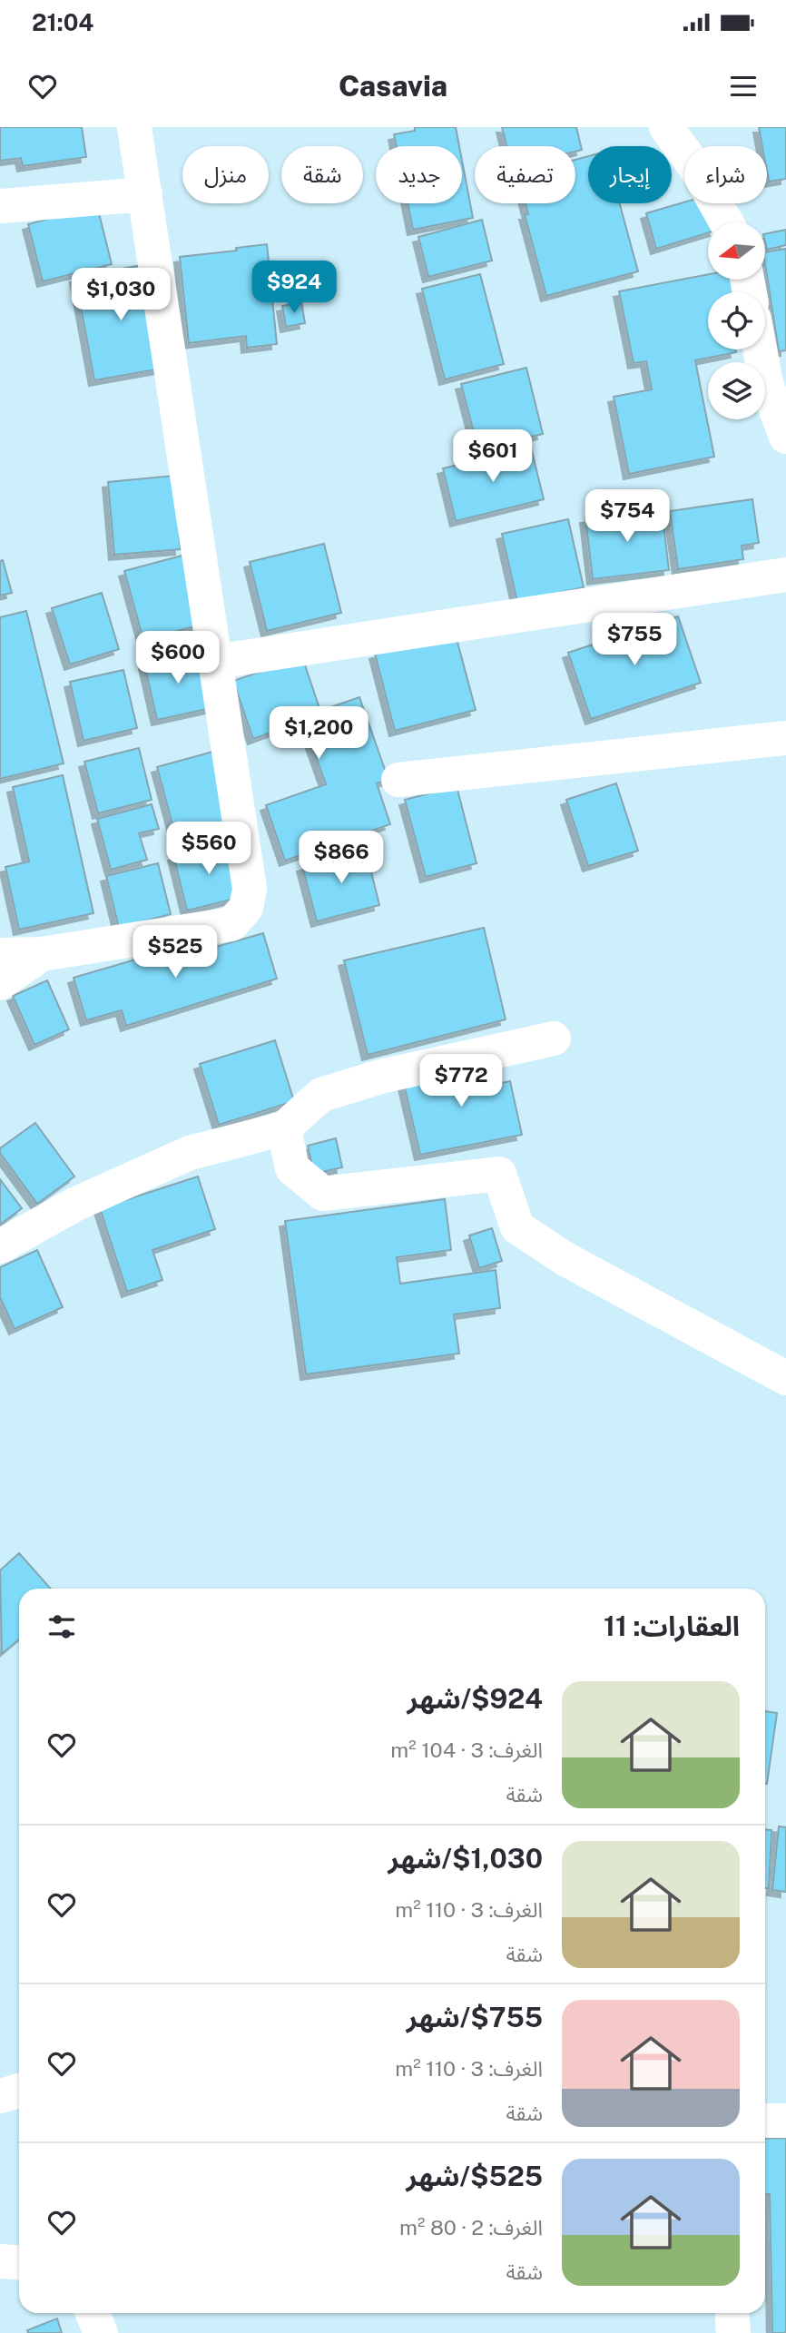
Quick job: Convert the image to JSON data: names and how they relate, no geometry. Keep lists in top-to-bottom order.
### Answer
{
  "north": "left",
  "page": {
    "status": "21:04",
    "header": "Casavia",
    "chip": [
      "شراء",
      "إيجار",
      "تصفية",
      "جديد",
      "شقة",
      "منزل"
    ],
    "price": [
      "$924",
      "$1,030",
      "$601",
      "$754",
      "$755",
      "$600",
      "$1,200",
      "$560",
      "$866",
      "$525",
      "$772"
    ],
    "heading": "العقارات: 11",
    "list": [
      {
        "name": "$924/شهر",
        "note": "الغرف: 3 · 104 m² · شقة"
      },
      {
        "name": "$1,030/شهر",
        "note": "الغرف: 3 · 110 m² · شقة"
      },
      {
        "name": "$755/شهر",
        "note": "الغرف: 3 · 110 m² · شقة"
      },
      {
        "name": "$525/شهر",
        "note": "الغرف: 2 · 80 m² · شقة"
      }
    ]
  }
}
